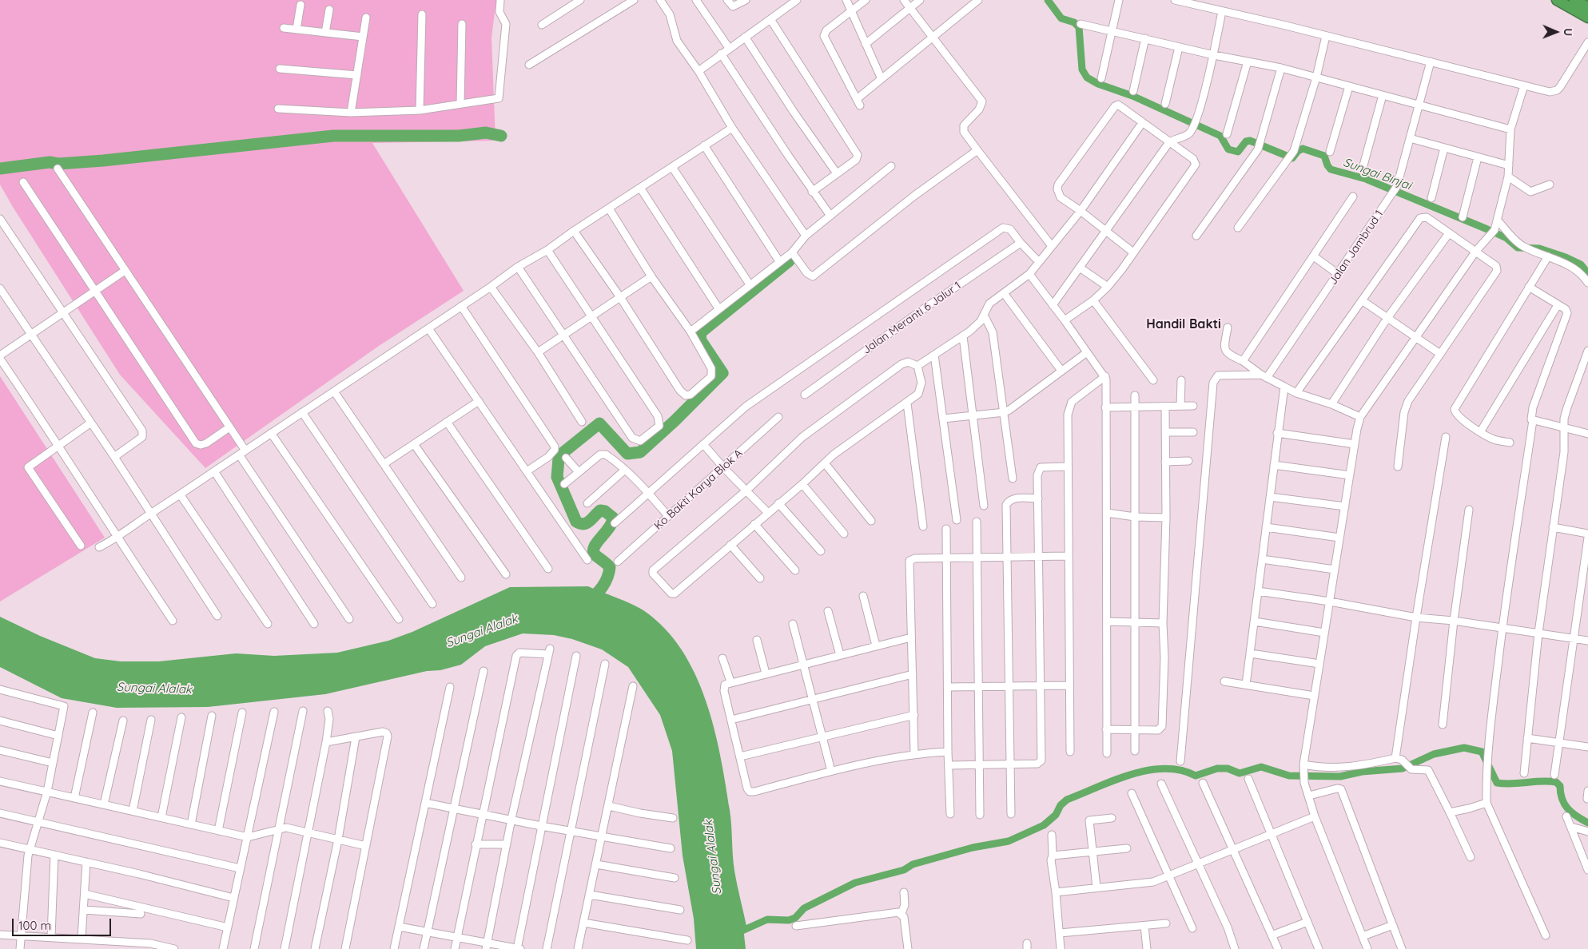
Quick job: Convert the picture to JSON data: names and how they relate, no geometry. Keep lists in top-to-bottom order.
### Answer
{
  "streets": {
    "street": ["Jalan Jambrud 1", "Jalan Meranti 6 Jalur 1", "Ko Bakti Karya Blok A"]
  },
  "districts": ["Handil Bakti"],
  "water": ["Sungai Binjai", "Sungai Alalak"],
  "scale_bar": "100 m",
  "north": "right"
}
